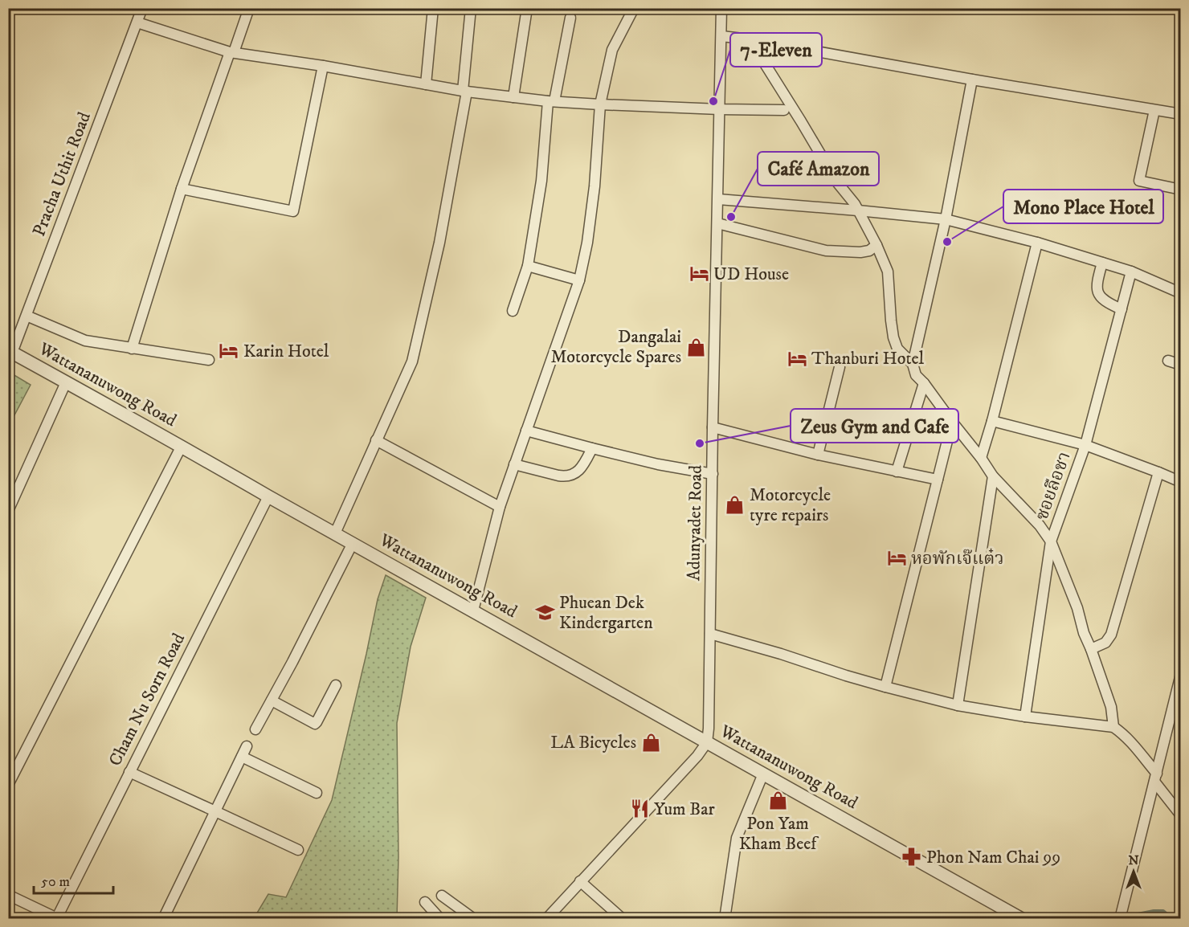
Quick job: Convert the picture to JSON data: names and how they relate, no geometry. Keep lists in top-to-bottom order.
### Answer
{
  "streets": {
    "street": [
      "Pracha Uthit Road",
      "Wattananuwong Road",
      "ซอยลือชา",
      "Adunyadet Road",
      "Cham Nu Sorn Road"
    ]
  },
  "crossings": [
    ["Pracha Uthit Road", "Wattananuwong Road"],
    ["Wattananuwong Road", "Adunyadet Road"],
    ["Wattananuwong Road", "Cham Nu Sorn Road"]
  ],
  "places": {
    "other": [
      "7-Eleven",
      "Café Amazon",
      "Mono Place Hotel",
      "Zeus Gym and Cafe"
    ],
    "hotel": [
      "UD House",
      "Karin Hotel",
      "Thanburi Hotel",
      "หอพักเจ๊แต๋ว"
    ],
    "shop": [
      "Dangalai Motorcycle Spares",
      "Motorcycle tyre repairs",
      "LA Bicycles",
      "Pon Yam Kham Beef"
    ],
    "school or university": ["Phuean Dek Kindergarten"],
    "restaurant": ["Yum Bar"],
    "pharmacy": ["Phon Nam Chai 99"]
  },
  "scale_bar": "50 m",
  "north": "top"
}
